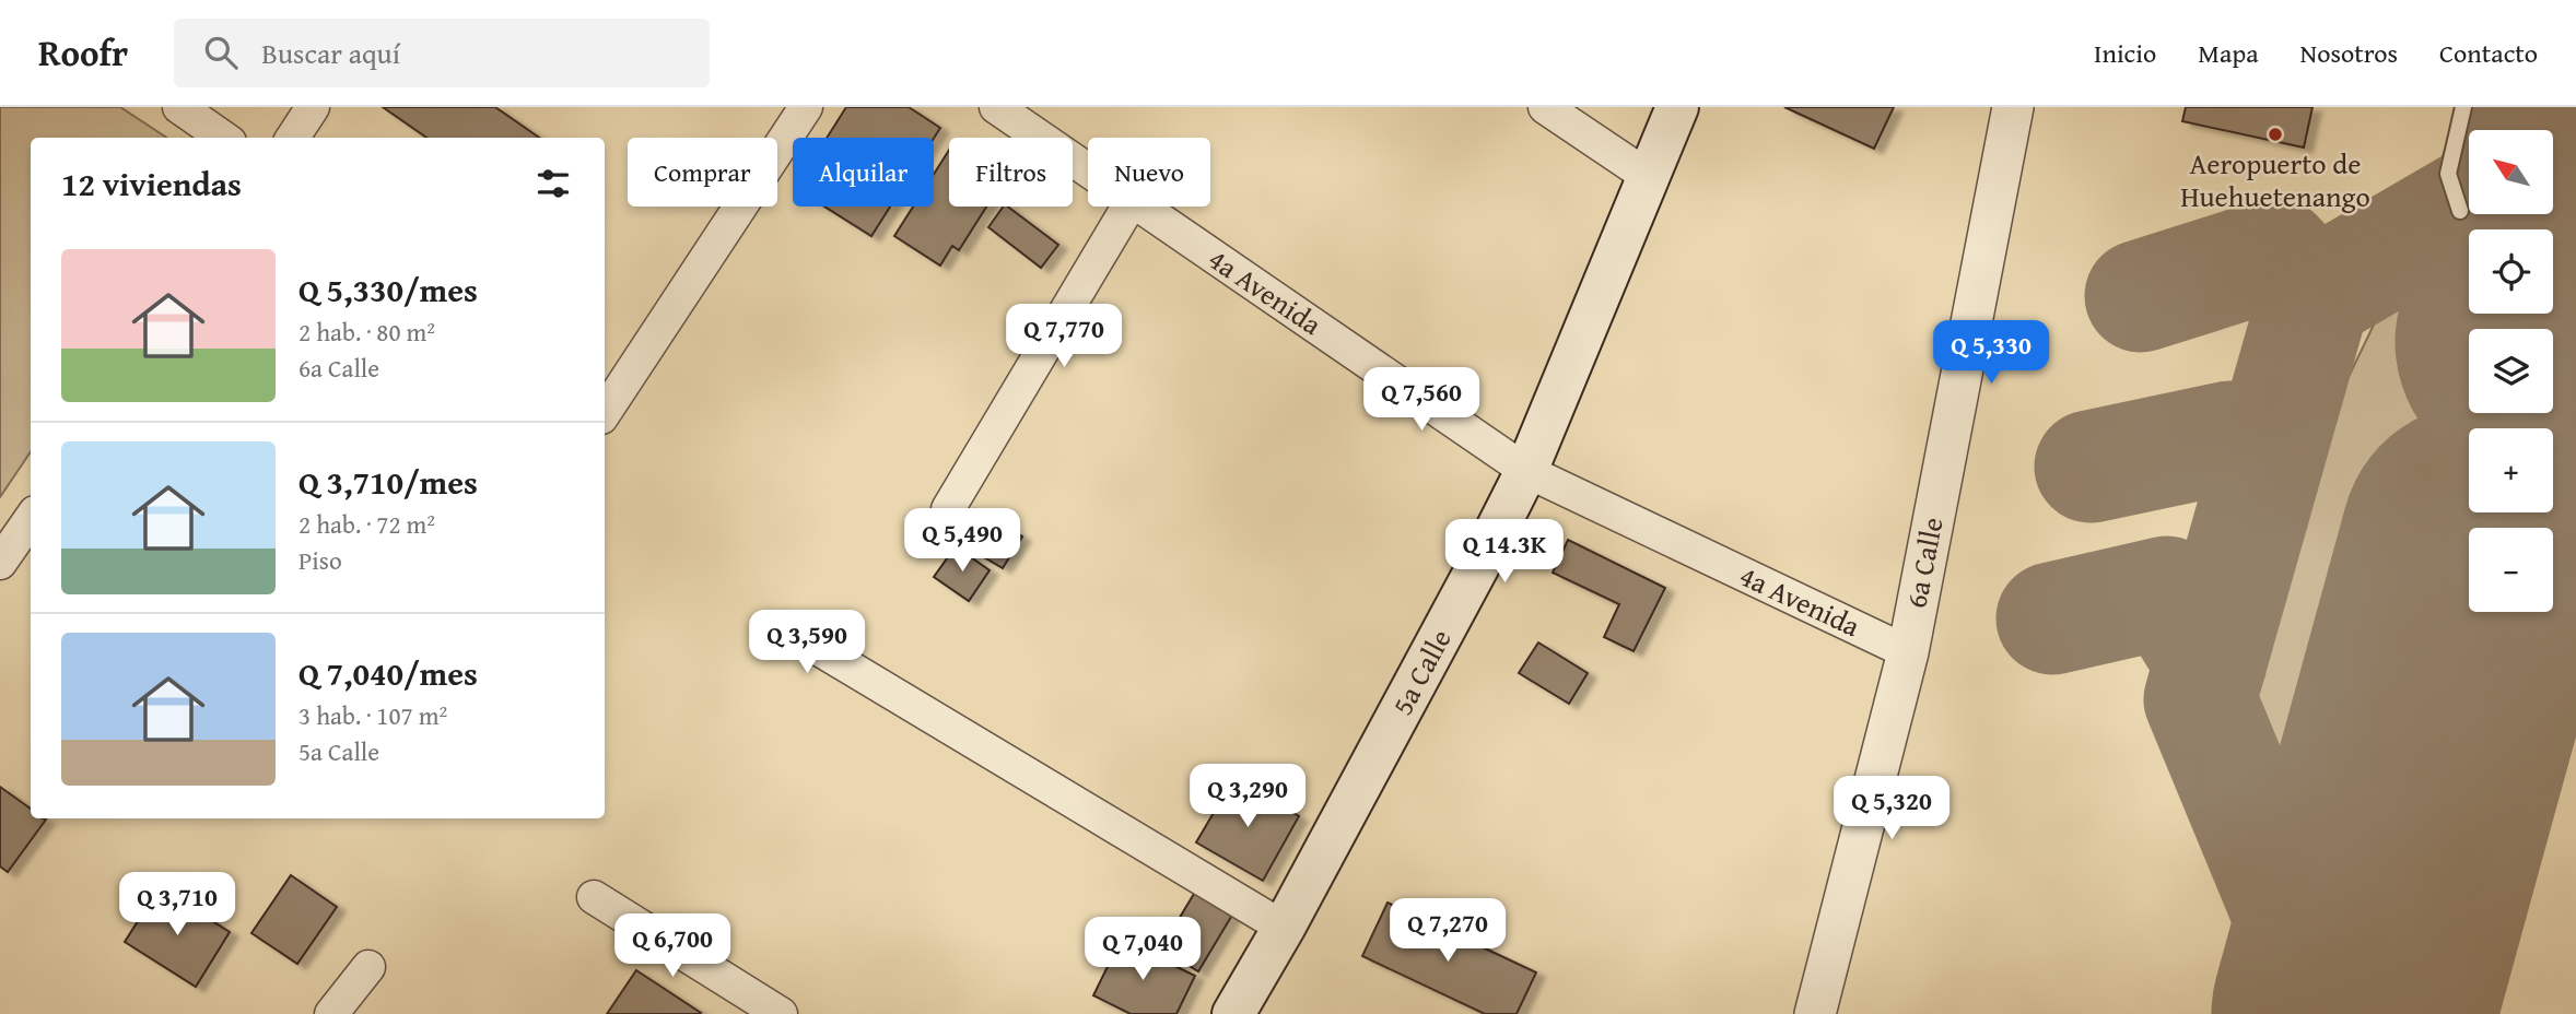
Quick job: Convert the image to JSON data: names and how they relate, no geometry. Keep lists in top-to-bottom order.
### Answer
{
  "streets": {
    "main road": ["5a Calle"],
    "street": ["4a Avenida", "6a Calle"]
  },
  "crossings": [
    ["4a Avenida", "6a Calle"],
    ["4a Avenida", "5a Calle"]
  ],
  "places": ["Aeropuerto de Huehuetenango"],
  "north": "top left",
  "page": {
    "header": "Roofr",
    "search": "Buscar aquí",
    "nav": [
      "Inicio",
      "Mapa",
      "Nosotros",
      "Contacto"
    ],
    "map_buttons": ["+", "−"],
    "chip": [
      "Comprar",
      "Alquilar",
      "Filtros",
      "Nuevo"
    ],
    "heading": "12 viviendas",
    "list": [
      {
        "name": "Q 5,330/mes",
        "note": "2 hab. · 80 m² · 6a Calle"
      },
      {
        "name": "Q 3,710/mes",
        "note": "2 hab. · 72 m² · Piso"
      },
      {
        "name": "Q 7,040/mes",
        "note": "3 hab. · 107 m² · 5a Calle"
      }
    ],
    "price": [
      "Q 7,770",
      "Q 5,330",
      "Q 7,560",
      "Q 5,490",
      "Q 14.3K",
      "Q 3,590",
      "Q 3,290",
      "Q 5,320",
      "Q 3,710",
      "Q 7,270",
      "Q 6,700",
      "Q 7,040"
    ]
  }
}
